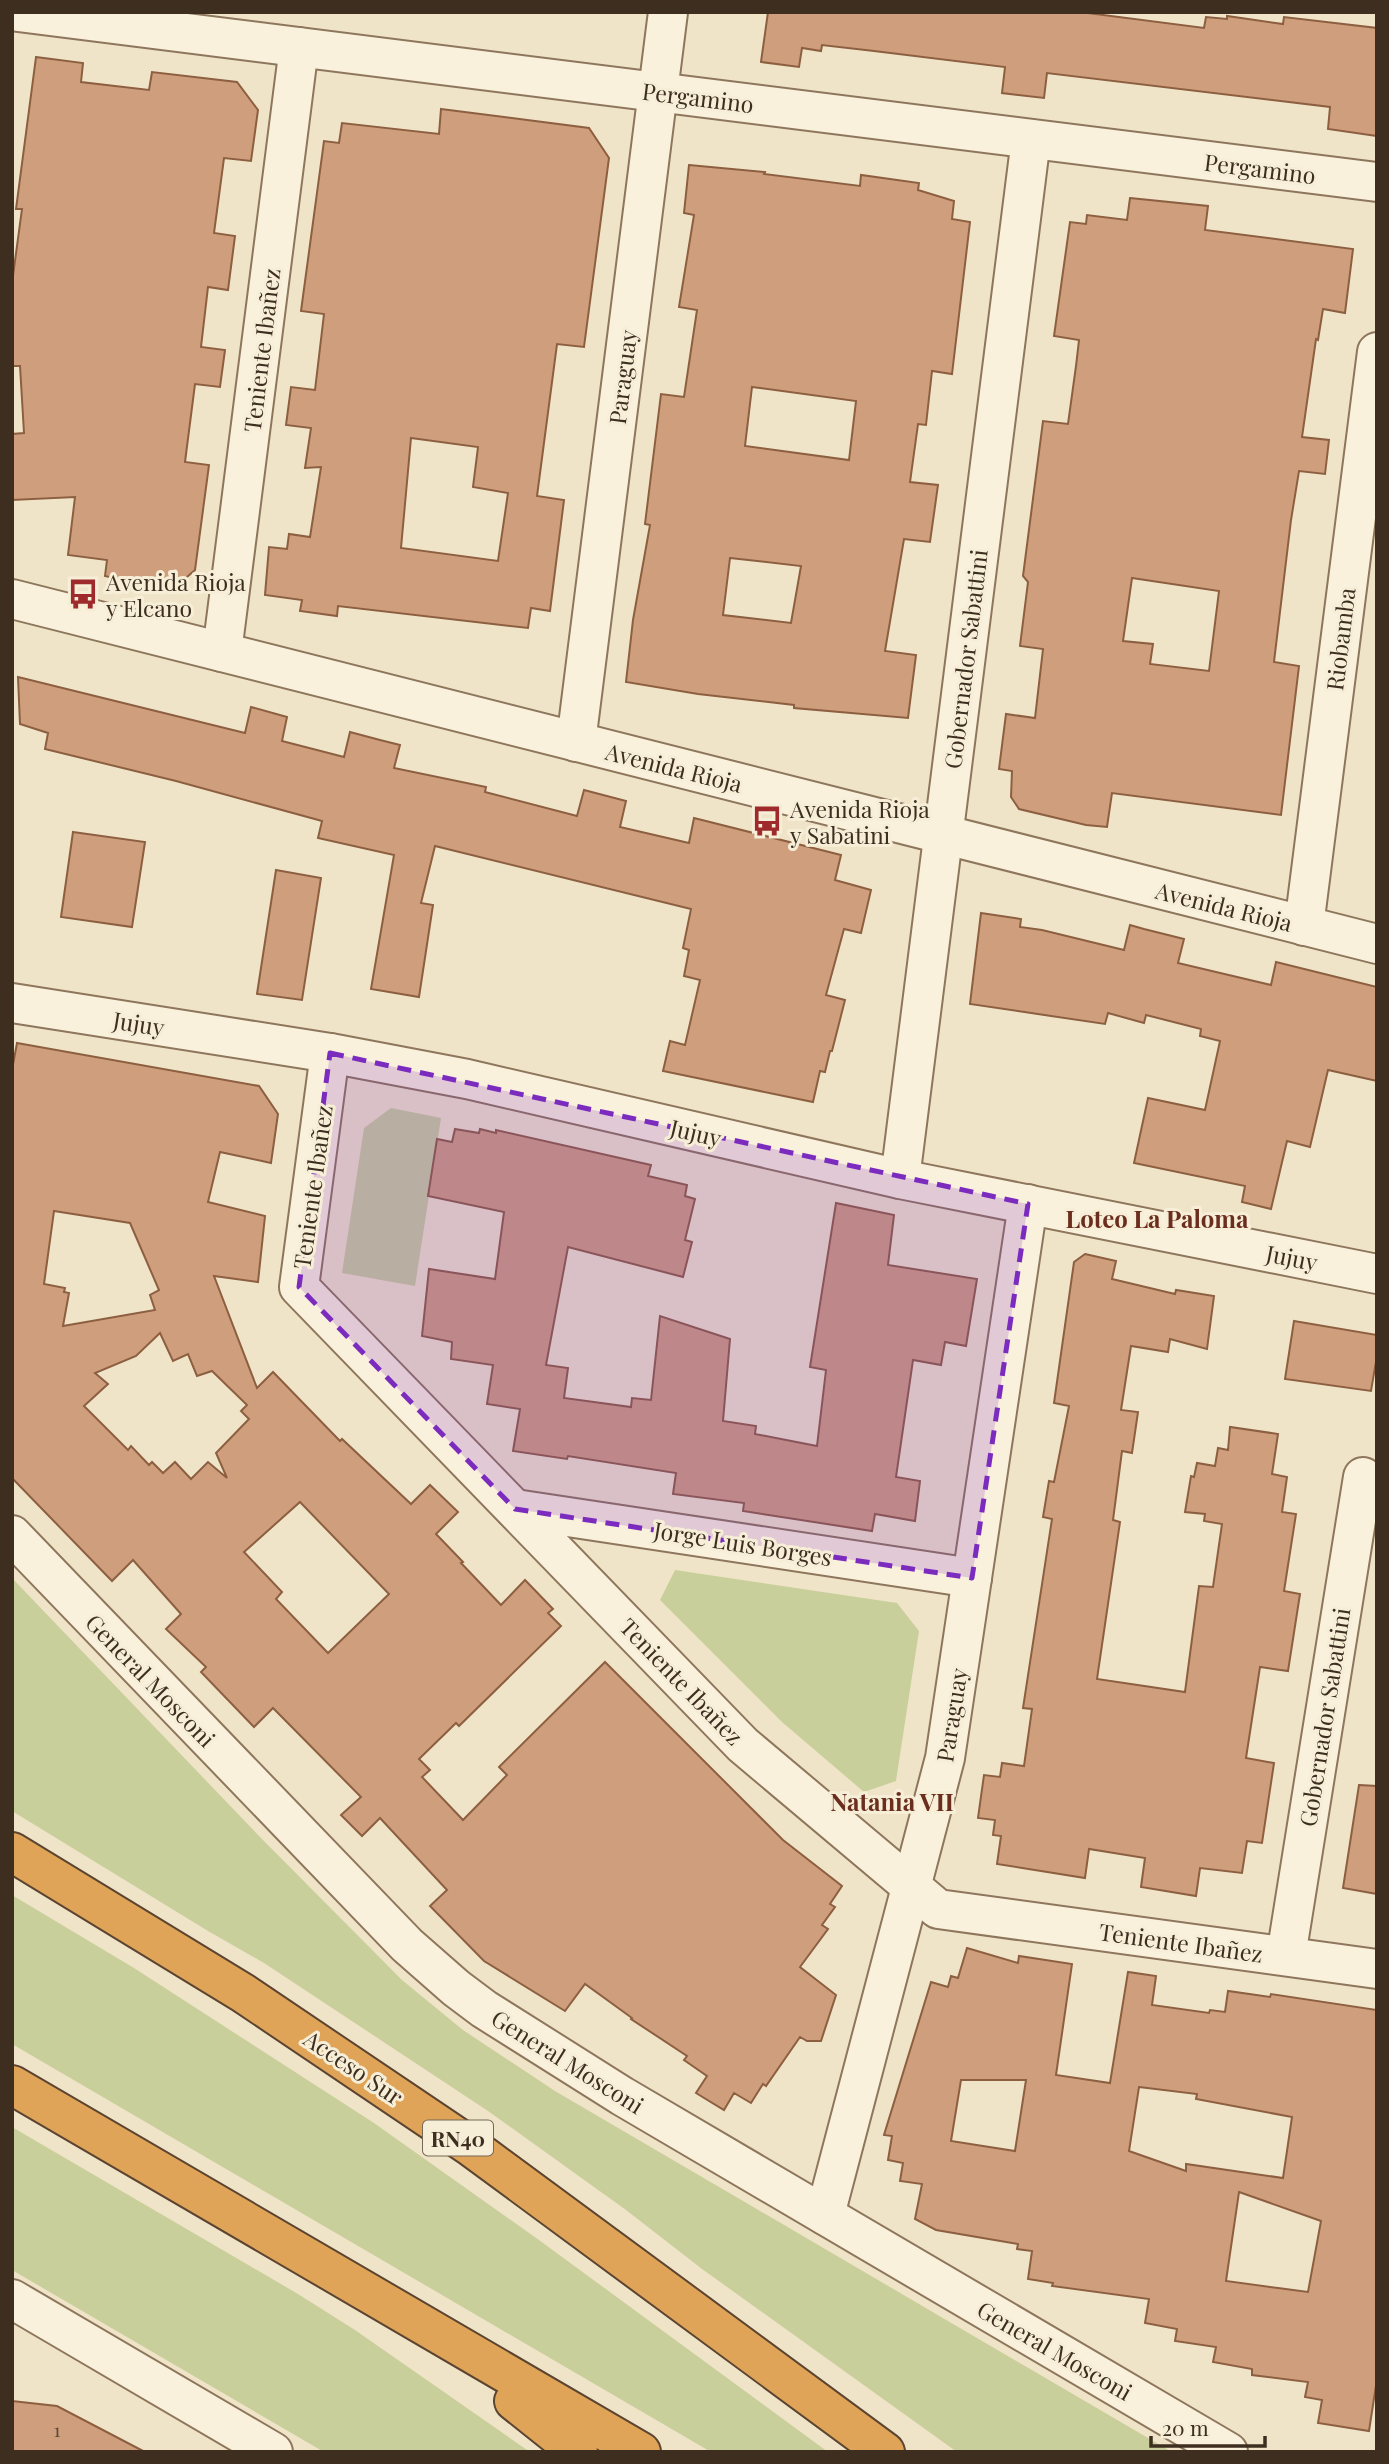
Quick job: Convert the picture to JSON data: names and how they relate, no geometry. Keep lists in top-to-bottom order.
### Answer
{
  "streets": {
    "highway": ["Acceso Sur", "RN40"],
    "street": [
      "Pergamino",
      "Teniente Ibañez",
      "Paraguay",
      "Riobamba",
      "Gobernador Sabattini",
      "Avenida Rioja",
      "Jujuy",
      "Jorge Luis Borges",
      "General Mosconi"
    ]
  },
  "crossings": [
    ["Pergamino", "Teniente Ibañez"],
    ["Pergamino", "Paraguay"],
    ["Pergamino", "Gobernador Sabattini"],
    ["Teniente Ibañez", "Paraguay"],
    ["Teniente Ibañez", "Gobernador Sabattini"],
    ["Teniente Ibañez", "Avenida Rioja"],
    ["Teniente Ibañez", "Jujuy"],
    ["Teniente Ibañez", "Jorge Luis Borges"],
    ["Paraguay", "Avenida Rioja"],
    ["Paraguay", "Jujuy"],
    ["Paraguay", "Jorge Luis Borges"],
    ["Paraguay", "General Mosconi"],
    ["Riobamba", "Avenida Rioja"],
    ["Gobernador Sabattini", "Avenida Rioja"],
    ["Gobernador Sabattini", "Jujuy"]
  ],
  "districts": ["Loteo La Paloma", "Natania VII"],
  "places": {
    "bus stop": ["Avenida Rioja y Elcano", "Avenida Rioja y Sabatini"]
  },
  "house_numbers": ["1"],
  "scale_bar": "20 m"
}
